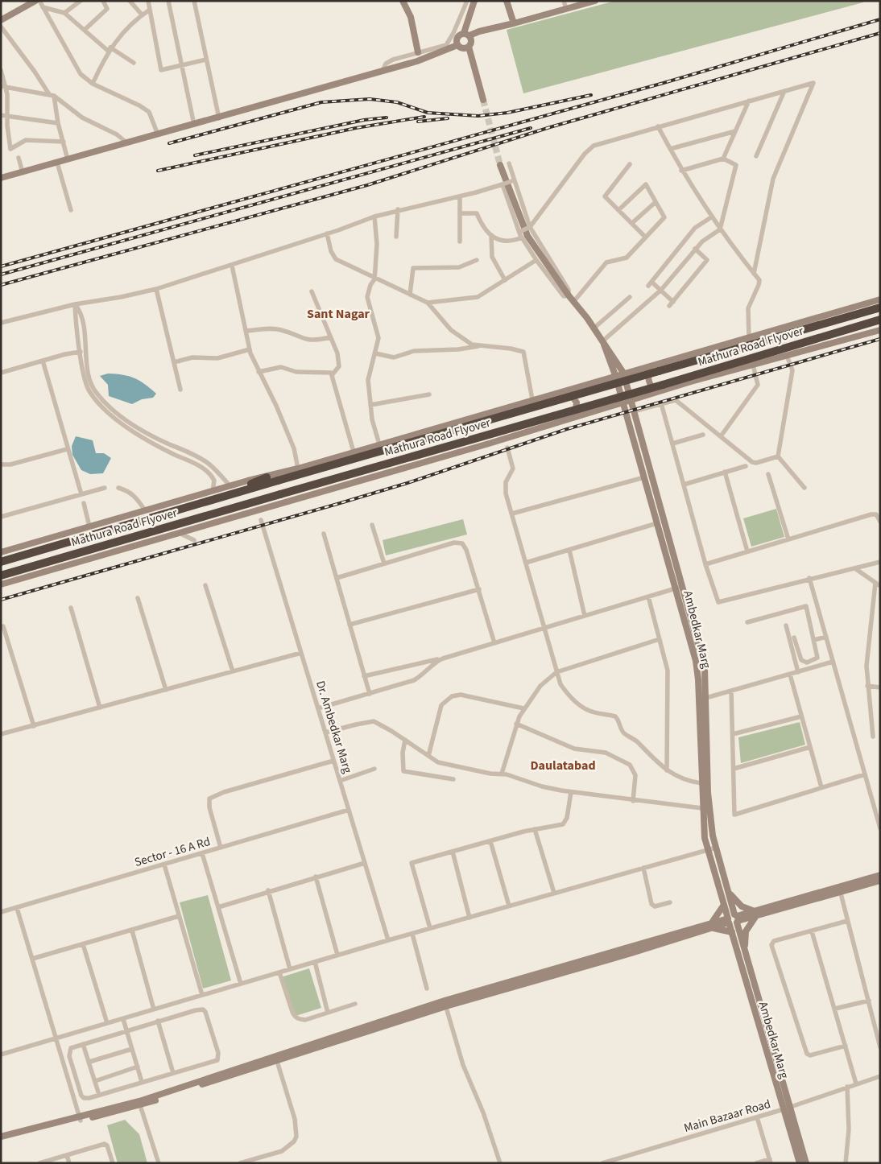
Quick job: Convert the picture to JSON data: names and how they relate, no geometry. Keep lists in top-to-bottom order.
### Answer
{
  "streets": {
    "highway": ["Mathura Road Flyover"],
    "street": [
      "Ambedkar Marg",
      "Dr. Ambedkar Marg",
      "Sector - 16 A Rd",
      "Main Bazaar Road"
    ]
  },
  "crossings": [
    ["Ambedkar Marg", "Main Bazaar Road"],
    ["Dr. Ambedkar Marg", "Sector - 16 A Rd"]
  ],
  "districts": ["Sant Nagar", "Daulatabad"]
}
